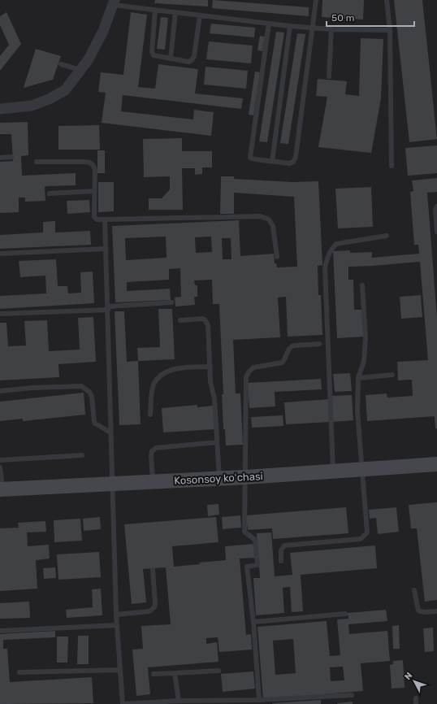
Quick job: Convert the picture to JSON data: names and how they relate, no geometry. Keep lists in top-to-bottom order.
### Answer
{
  "streets": {
    "main road": ["Kosonsoy koʻchasi"]
  },
  "scale_bar": "50 m",
  "north": "top left"
}
